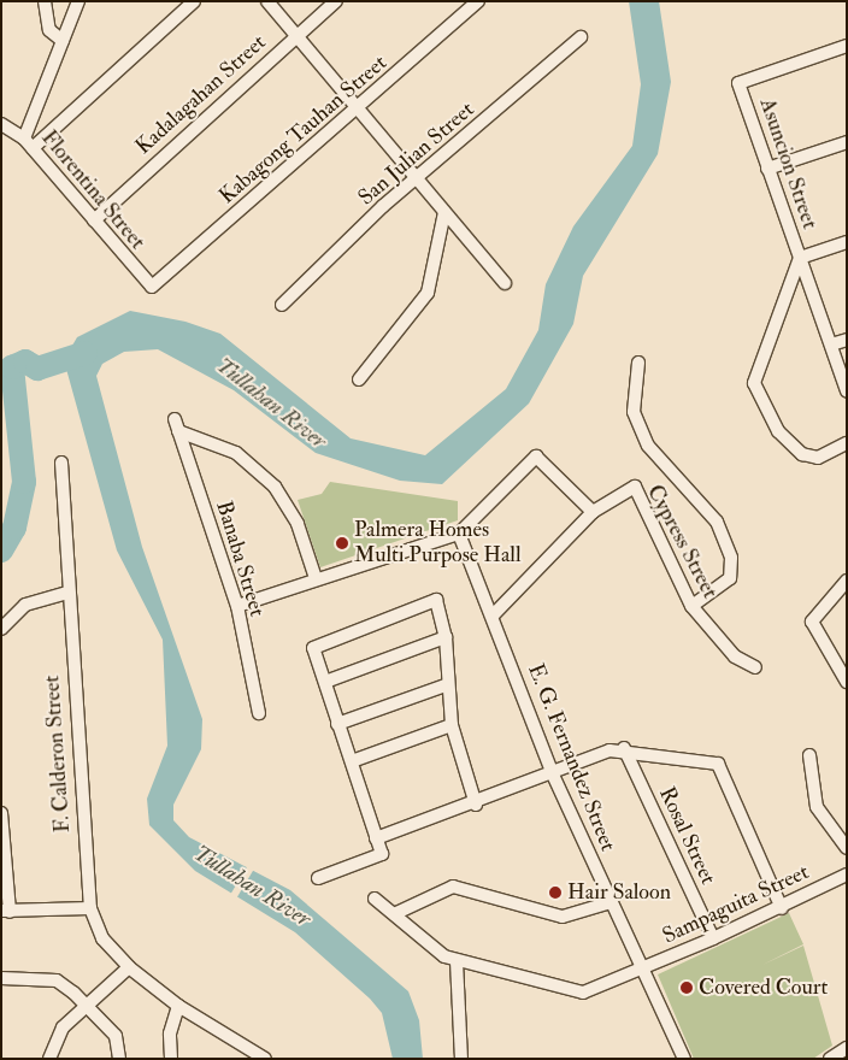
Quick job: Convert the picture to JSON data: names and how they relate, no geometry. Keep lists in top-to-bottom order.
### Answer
{
  "streets": {
    "street": [
      "Kadalagahan Street",
      "Kabagong Tauhan Street",
      "San Julian Street",
      "Asuncion Street",
      "Florentina Street",
      "Cypress Street",
      "Banaba Street",
      "F. Calderon Street",
      "E. G. Fernandez Street",
      "Rosal Street",
      "Sampaguita Street"
    ]
  },
  "crossings": [
    ["Kadalagahan Street", "Florentina Street"],
    ["Kabagong Tauhan Street", "Florentina Street"],
    ["Cypress Street", "E. G. Fernandez Street"],
    ["E. G. Fernandez Street", "Sampaguita Street"],
    ["Rosal Street", "Sampaguita Street"]
  ],
  "water": ["Tullahan River"],
  "places": ["Palmera Homes Multi Purpose Hall", "Hair Saloon", "Covered Court"]
}
